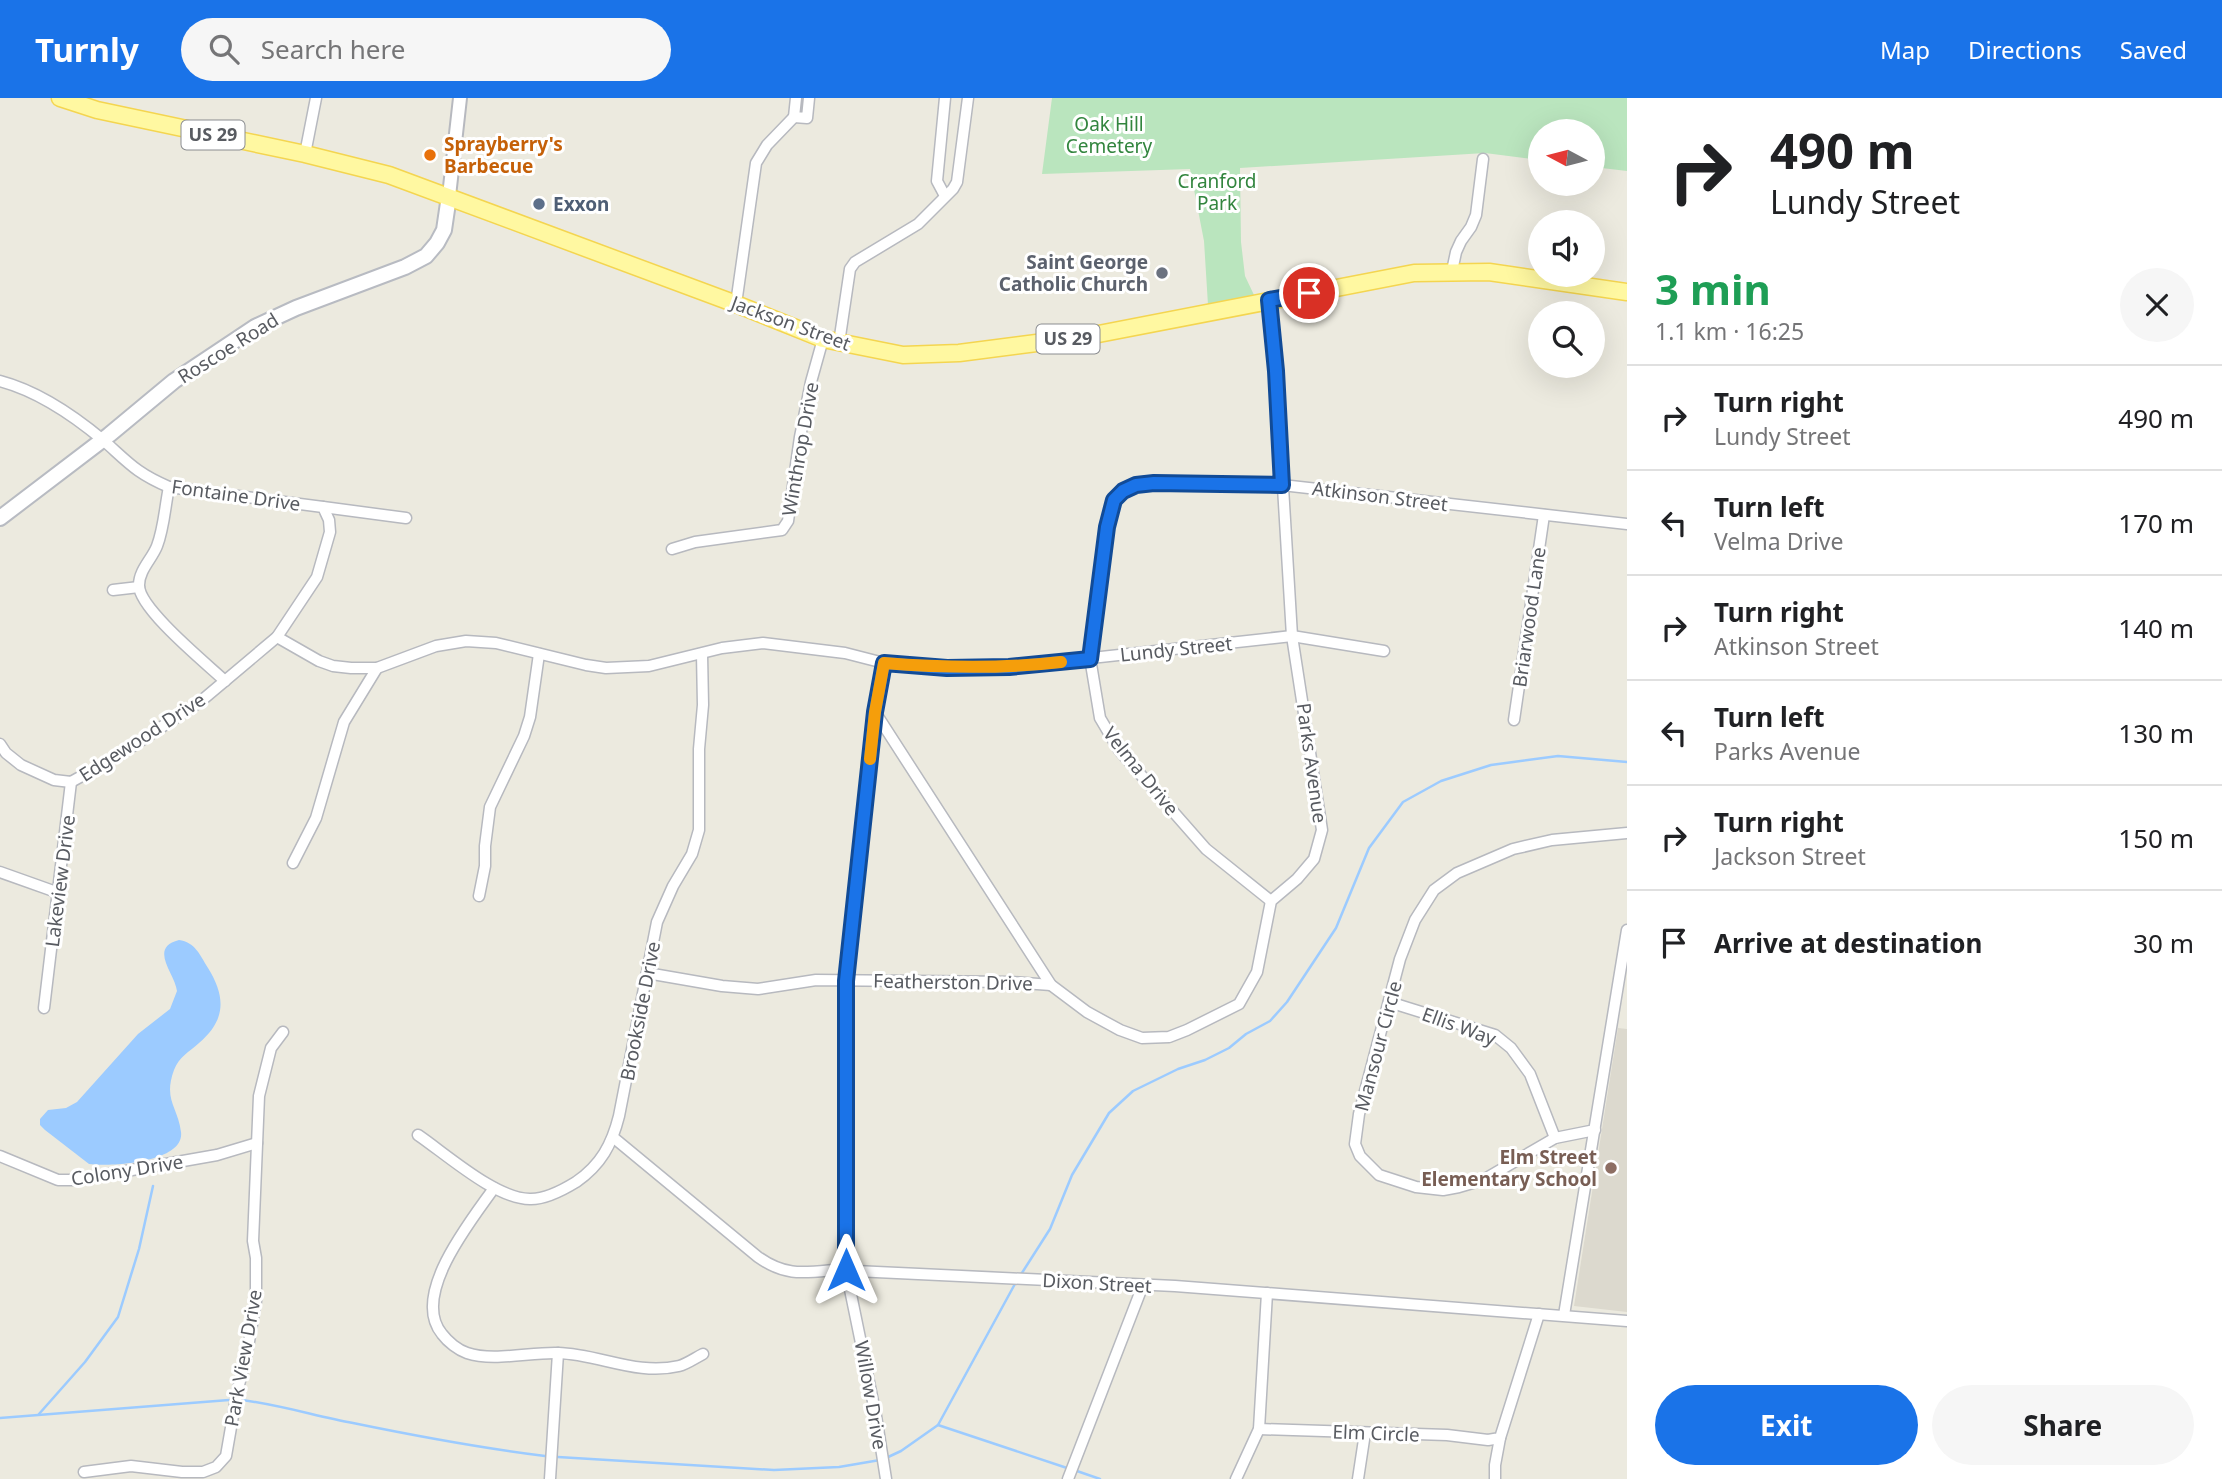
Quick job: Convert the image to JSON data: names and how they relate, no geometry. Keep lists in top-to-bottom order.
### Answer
{
  "streets": {
    "main road": ["US 29", "Jackson Street", "Roscoe Road"],
    "street": [
      "Winthrop Drive",
      "Fontaine Drive",
      "Atkinson Street",
      "Briarwood Lane",
      "Lundy Street",
      "Edgewood Drive",
      "Parks Avenue",
      "Velma Drive",
      "Lakeview Drive",
      "Featherston Drive",
      "Brookside Drive",
      "Ellis Way",
      "Mansour Circle",
      "Colony Drive",
      "Dixon Street",
      "Park View Drive",
      "Willow Drive",
      "Elm Circle"
    ]
  },
  "crossings": [
    ["Jackson Street", "Roscoe Road"],
    ["Jackson Street", "Winthrop Drive"],
    ["Jackson Street", "Parks Avenue"],
    ["Roscoe Road", "Fontaine Drive"],
    ["Fontaine Drive", "Edgewood Drive"],
    ["Atkinson Street", "Briarwood Lane"],
    ["Atkinson Street", "Parks Avenue"],
    ["Atkinson Street", "Velma Drive"],
    ["Lundy Street", "Parks Avenue"],
    ["Lundy Street", "Velma Drive"],
    ["Lundy Street", "Brookside Drive"],
    ["Lundy Street", "Willow Drive"],
    ["Edgewood Drive", "Lakeview Drive"],
    ["Parks Avenue", "Velma Drive"],
    ["Featherston Drive", "Brookside Drive"],
    ["Featherston Drive", "Willow Drive"],
    ["Brookside Drive", "Dixon Street"],
    ["Ellis Way", "Mansour Circle"],
    ["Colony Drive", "Park View Drive"],
    ["Dixon Street", "Willow Drive"]
  ],
  "parks": ["Oak Hill Cemetery", "Cranford Park"],
  "places": [
    "Sprayberry's Barbecue",
    "Exxon",
    "Saint George Catholic Church",
    "Elm Street Elementary School"
  ],
  "north": "left",
  "page": {
    "header": "Turnly",
    "search": "Search here",
    "nav": ["Map", "Directions", "Saved"],
    "turn": ["490 m", "Lundy Street"],
    "heading": ["3 min", "1.1 km · 16:25"],
    "list": [
      {
        "name": "Turn right",
        "note": "Lundy Street",
        "value": "490 m"
      },
      {
        "name": "Turn left",
        "note": "Velma Drive",
        "value": "170 m"
      },
      {
        "name": "Turn right",
        "note": "Atkinson Street",
        "value": "140 m"
      },
      {
        "name": "Turn left",
        "note": "Parks Avenue",
        "value": "130 m"
      },
      {
        "name": "Turn right",
        "note": "Jackson Street",
        "value": "150 m"
      },
      {
        "name": "Arrive at destination",
        "value": "30 m"
      }
    ],
    "buttons": ["Exit", "Share"]
  }
}
